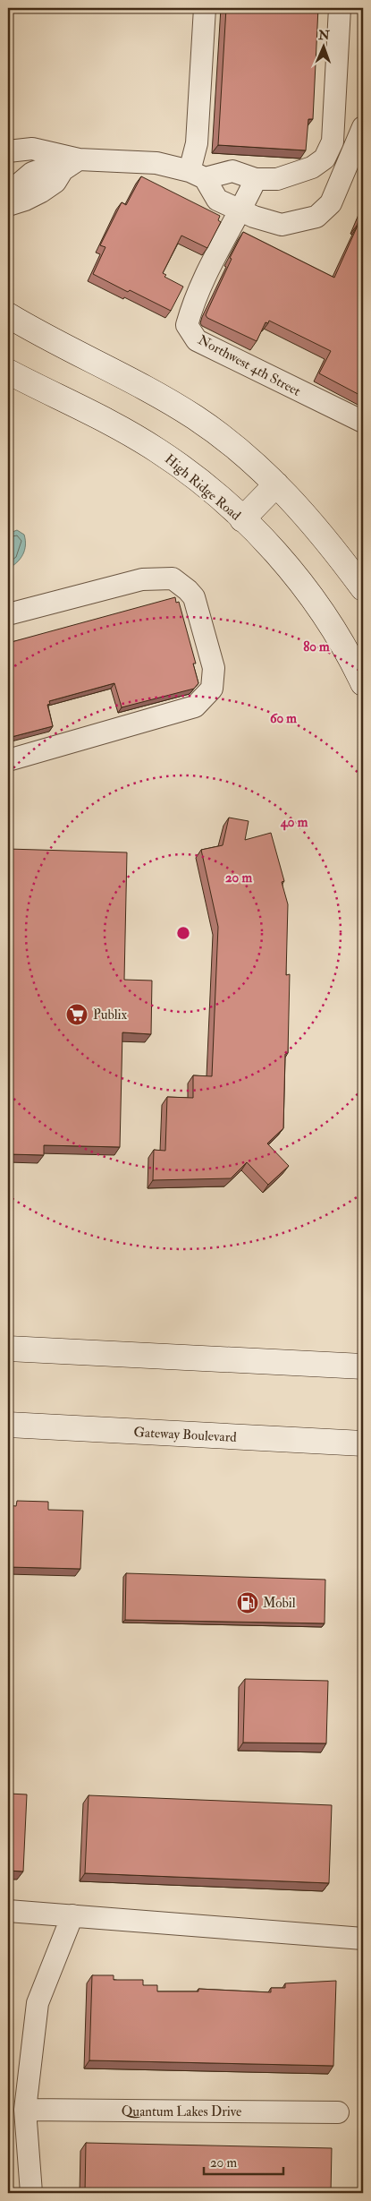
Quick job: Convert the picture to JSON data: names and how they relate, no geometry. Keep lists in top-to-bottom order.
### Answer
{
  "streets": {
    "street": [
      "Northwest 4th Street",
      "High Ridge Road",
      "Gateway Boulevard",
      "Quantum Lakes Drive"
    ]
  },
  "places": {
    "supermarket": ["Publix"],
    "fuel station": ["Mobil"]
  },
  "scale_bar": "20 m",
  "north": "top",
  "rings": [
    "80 m",
    "60 m",
    "40 m",
    "20 m"
  ]
}
